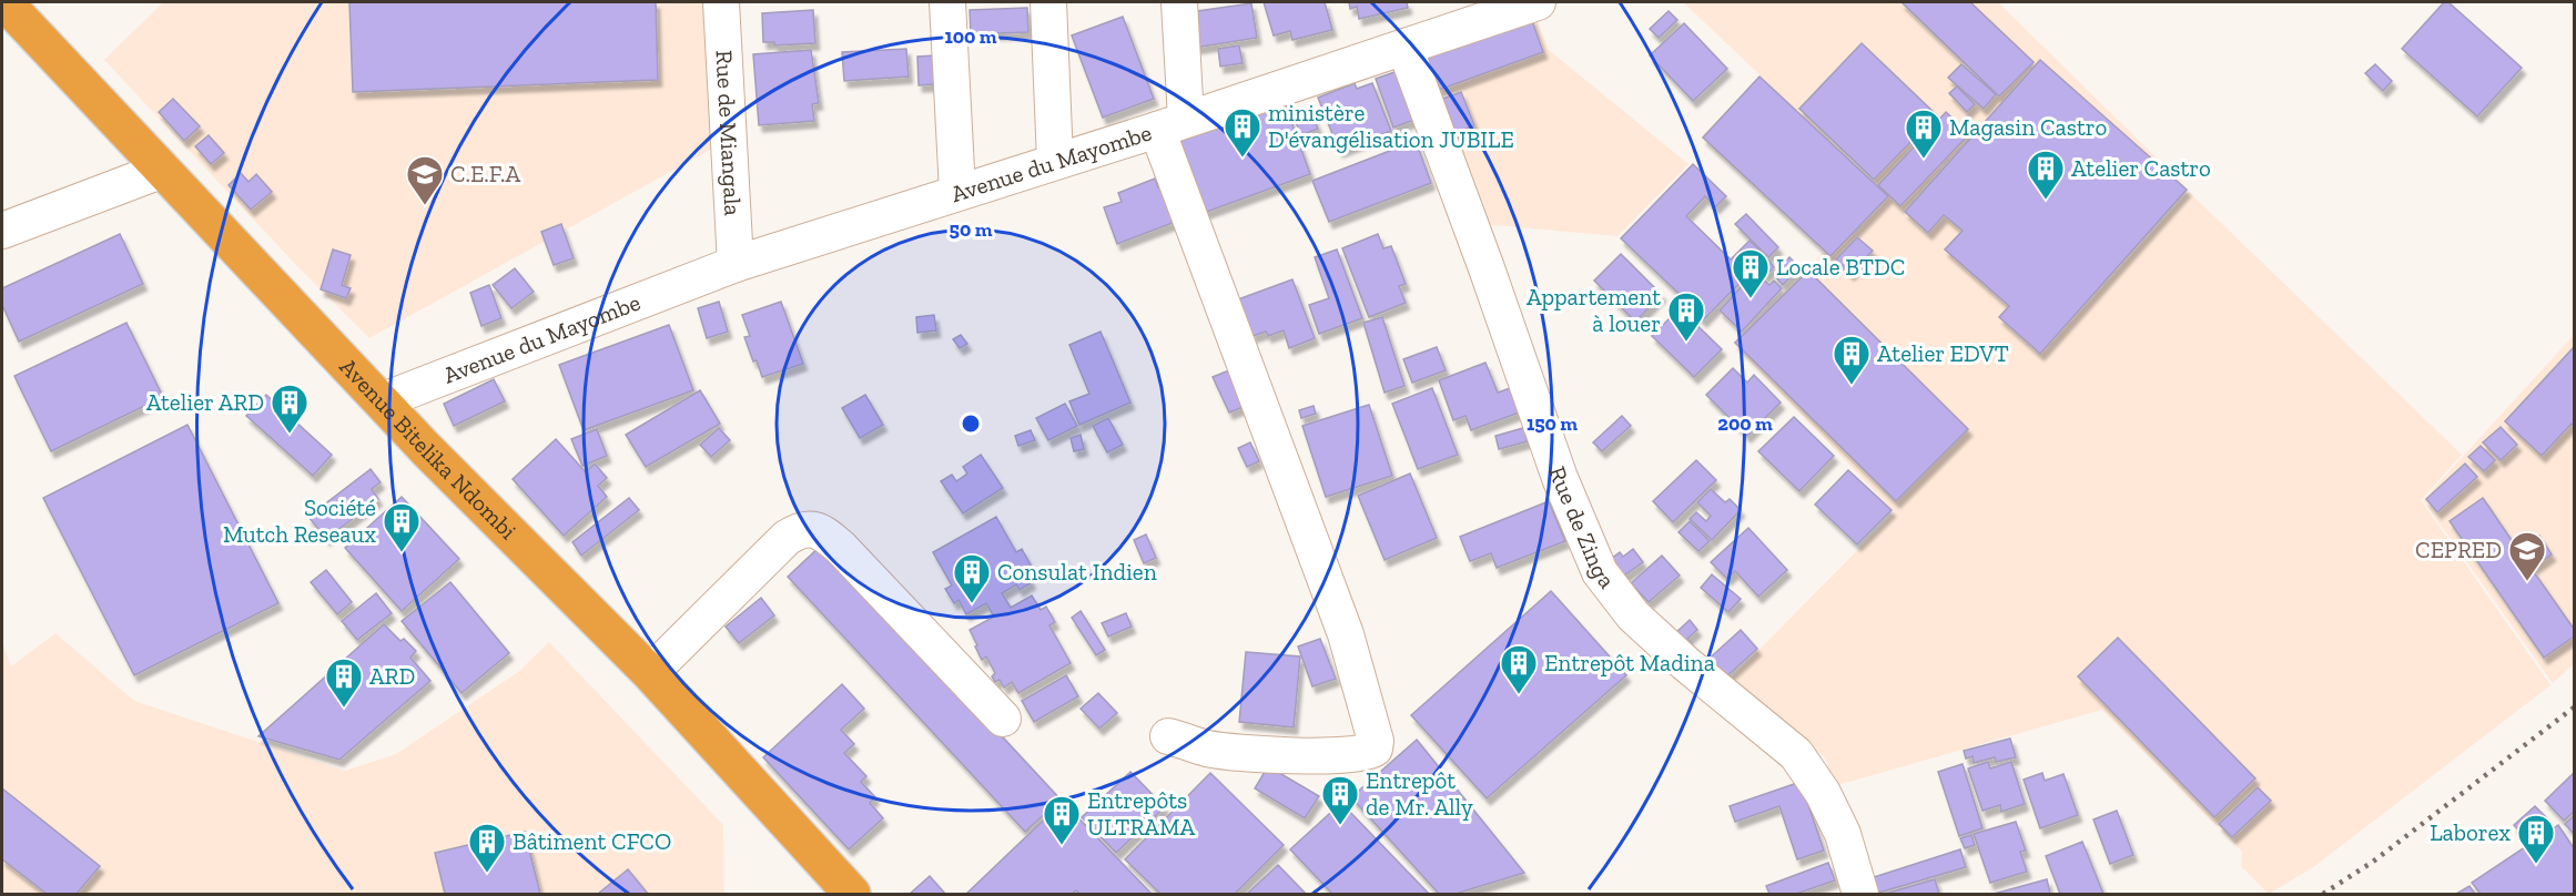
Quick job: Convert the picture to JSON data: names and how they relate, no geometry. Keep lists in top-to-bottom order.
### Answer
{
  "streets": {
    "highway": ["Avenue Bitelika Ndombi"],
    "street": ["Rue de Miangala", "Avenue du Mayombe", "Rue de Zinga"]
  },
  "crossings": [
    ["Rue de Miangala", "Avenue du Mayombe"],
    ["Avenue du Mayombe", "Avenue Bitelika Ndombi"],
    ["Avenue du Mayombe", "Rue de Zinga"]
  ],
  "places": {
    "building": [
      "ministère D'évangélisation JUBILE",
      "Magasin Castro",
      "Atelier Castro",
      "Locale BTDC",
      "Appartement à louer",
      "Atelier EDVT",
      "Atelier ARD",
      "Société Mutch Reseaux",
      "Consulat Indien",
      "Entrepôt Madina",
      "ARD",
      "Entrepôt de Mr. Ally",
      "Entrepôts ULTRAMA",
      "Laborex",
      "Bâtiment CFCO"
    ],
    "school or university": ["C.E.F.A", "CEPRED"]
  },
  "rings": [
    "100 m",
    "50 m",
    "150 m",
    "200 m"
  ]
}
